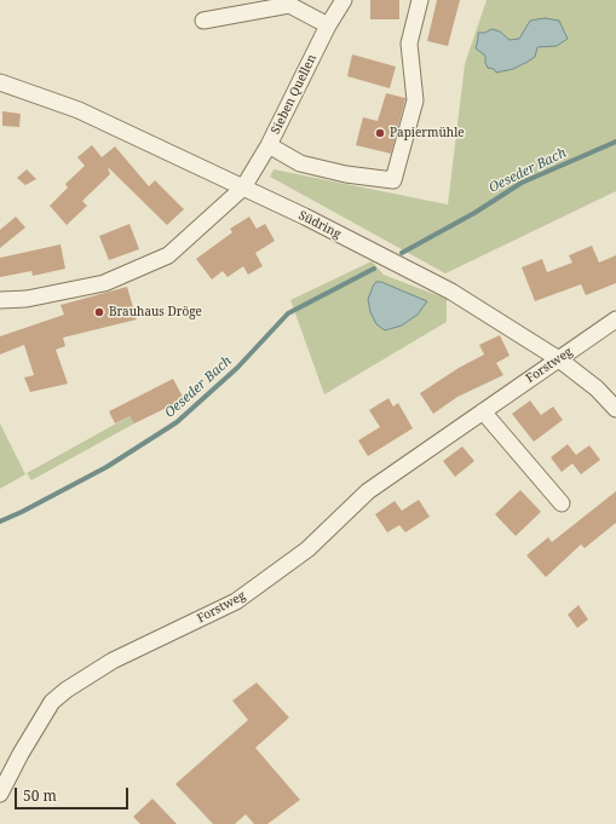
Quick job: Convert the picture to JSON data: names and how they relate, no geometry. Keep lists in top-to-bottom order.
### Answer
{
  "streets": {
    "street": ["Sieben Quellen", "Südring", "Forstweg"]
  },
  "crossings": [
    ["Sieben Quellen", "Südring"],
    ["Südring", "Forstweg"]
  ],
  "water": ["Oeseder Bach"],
  "places": ["Papiermühle", "Brauhaus Dröge"],
  "scale_bar": "50 m"
}
